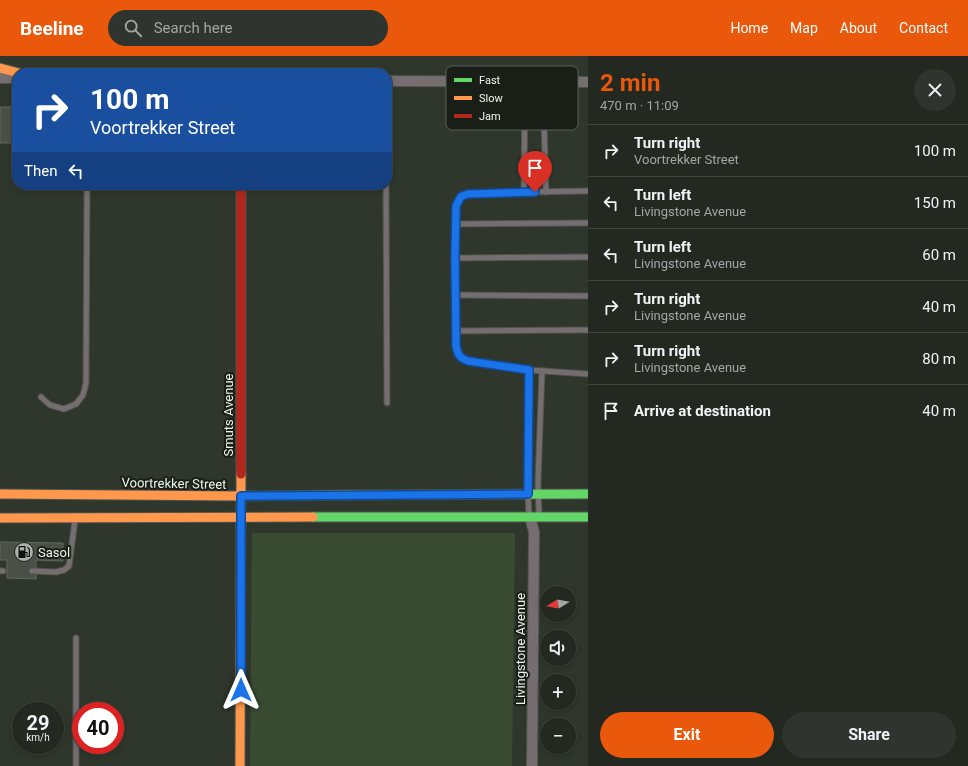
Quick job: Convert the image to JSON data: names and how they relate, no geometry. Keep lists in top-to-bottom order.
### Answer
{
  "streets": {
    "main road": ["Smuts Avenue", "Voortrekker Street"],
    "street": ["Livingstone Avenue"]
  },
  "crossings": [
    ["Smuts Avenue", "Voortrekker Street"],
    ["Voortrekker Street", "Livingstone Avenue"]
  ],
  "places": {
    "fuel station": ["Sasol"]
  },
  "legend": ["Fast", "Slow", "Jam"],
  "north": "left",
  "page": {
    "header": "Beeline",
    "search": "Search here",
    "nav": [
      "Home",
      "Map",
      "About",
      "Contact"
    ],
    "heading": ["2 min", "470 m · 11:09"],
    "turn": ["100 m", "Voortrekker Street"],
    "list": [
      {
        "name": "Turn right",
        "note": "Voortrekker Street",
        "value": "100 m"
      },
      {
        "name": "Turn left",
        "note": "Livingstone Avenue",
        "value": "150 m"
      },
      {
        "name": "Turn left",
        "note": "Livingstone Avenue",
        "value": "60 m"
      },
      {
        "name": "Turn right",
        "note": "Livingstone Avenue",
        "value": "40 m"
      },
      {
        "name": "Turn right",
        "note": "Livingstone Avenue",
        "value": "80 m"
      },
      {
        "name": "Arrive at destination",
        "value": "40 m"
      }
    ],
    "then": "Then",
    "map_buttons": ["+", "−"],
    "speed": "29 km/h",
    "limit": "40",
    "buttons": ["Exit", "Share"]
  }
}
